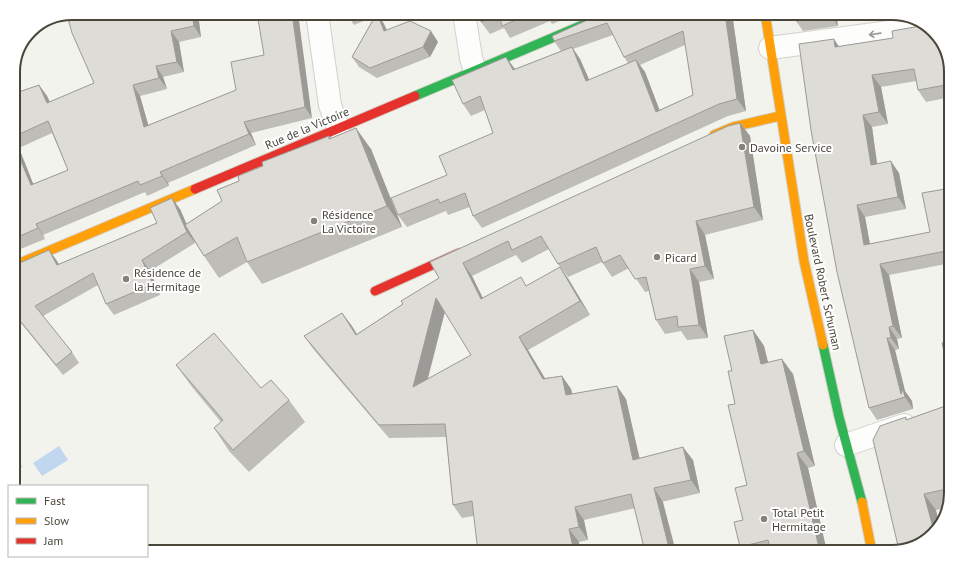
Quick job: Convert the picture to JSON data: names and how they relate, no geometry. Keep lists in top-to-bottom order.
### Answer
{
  "streets": {
    "street": ["Rue de la Victoire", "Boulevard Robert Schuman"]
  },
  "places": [
    "Davoine Service",
    "Résidence La Victoire",
    "Picard",
    "Résidence de la Hermitage",
    "Total Petit Hermitage"
  ],
  "legend": ["Fast", "Slow", "Jam"]
}
